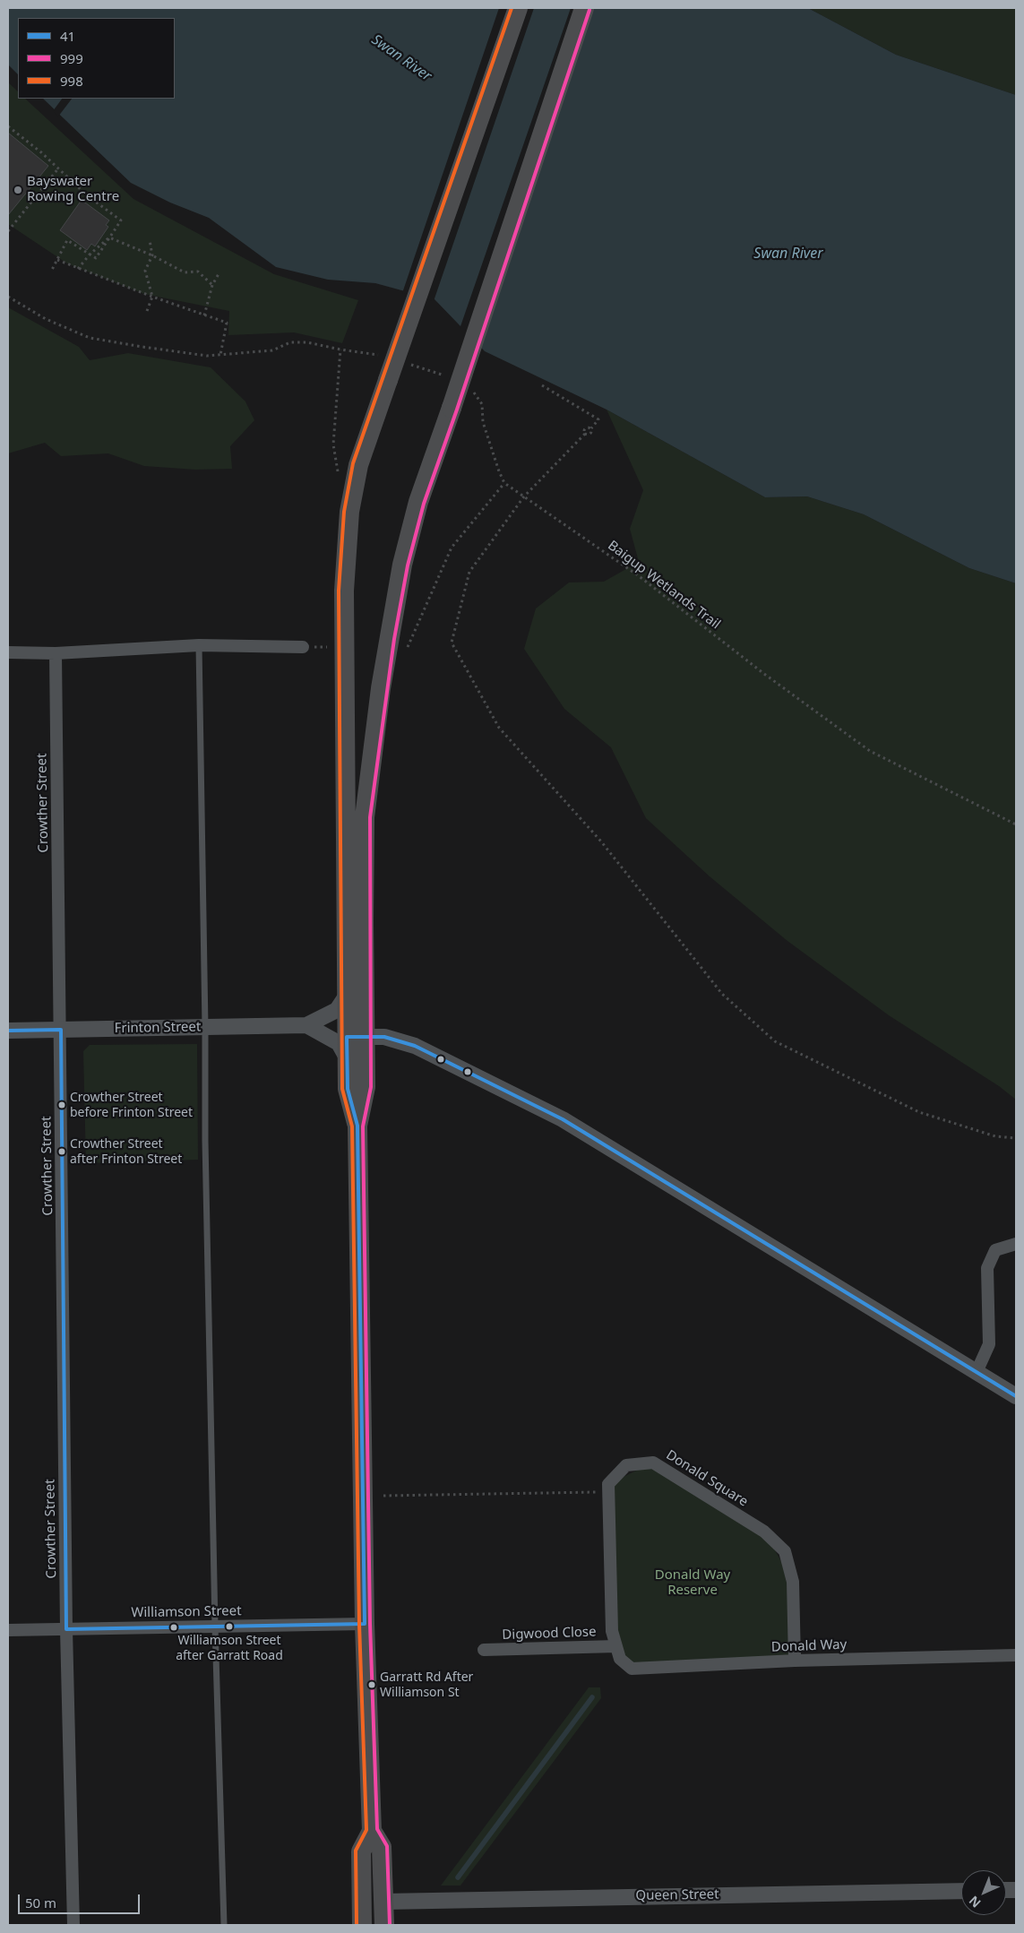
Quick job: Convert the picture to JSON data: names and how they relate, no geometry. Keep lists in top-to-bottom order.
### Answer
{
  "streets": {
    "street": [
      "Crowther Street",
      "Frinton Street",
      "Donald Square",
      "Williamson Street",
      "Digwood Close",
      "Donald Way",
      "Queen Street"
    ],
    "path": ["Baigup Wetlands Trail"]
  },
  "crossings": [
    ["Crowther Street", "Frinton Street"],
    ["Crowther Street", "Williamson Street"],
    ["Donald Square", "Digwood Close"],
    ["Donald Square", "Donald Way"],
    ["Digwood Close", "Donald Way"]
  ],
  "water": ["Swan River"],
  "parks": ["Donald Way Reserve"],
  "places": [
    "Bayswater Rowing Centre",
    "Crowther Street before Frinton Street",
    "Crowther Street after Frinton Street",
    "Williamson Street after Garratt Road",
    "Garratt Rd After Williamson St"
  ],
  "lines": ["transit line 998", "transit line 999", "transit line 41"],
  "legend": ["41", "999", "998"],
  "scale_bar": "50 m",
  "north": "bottom left"
}
